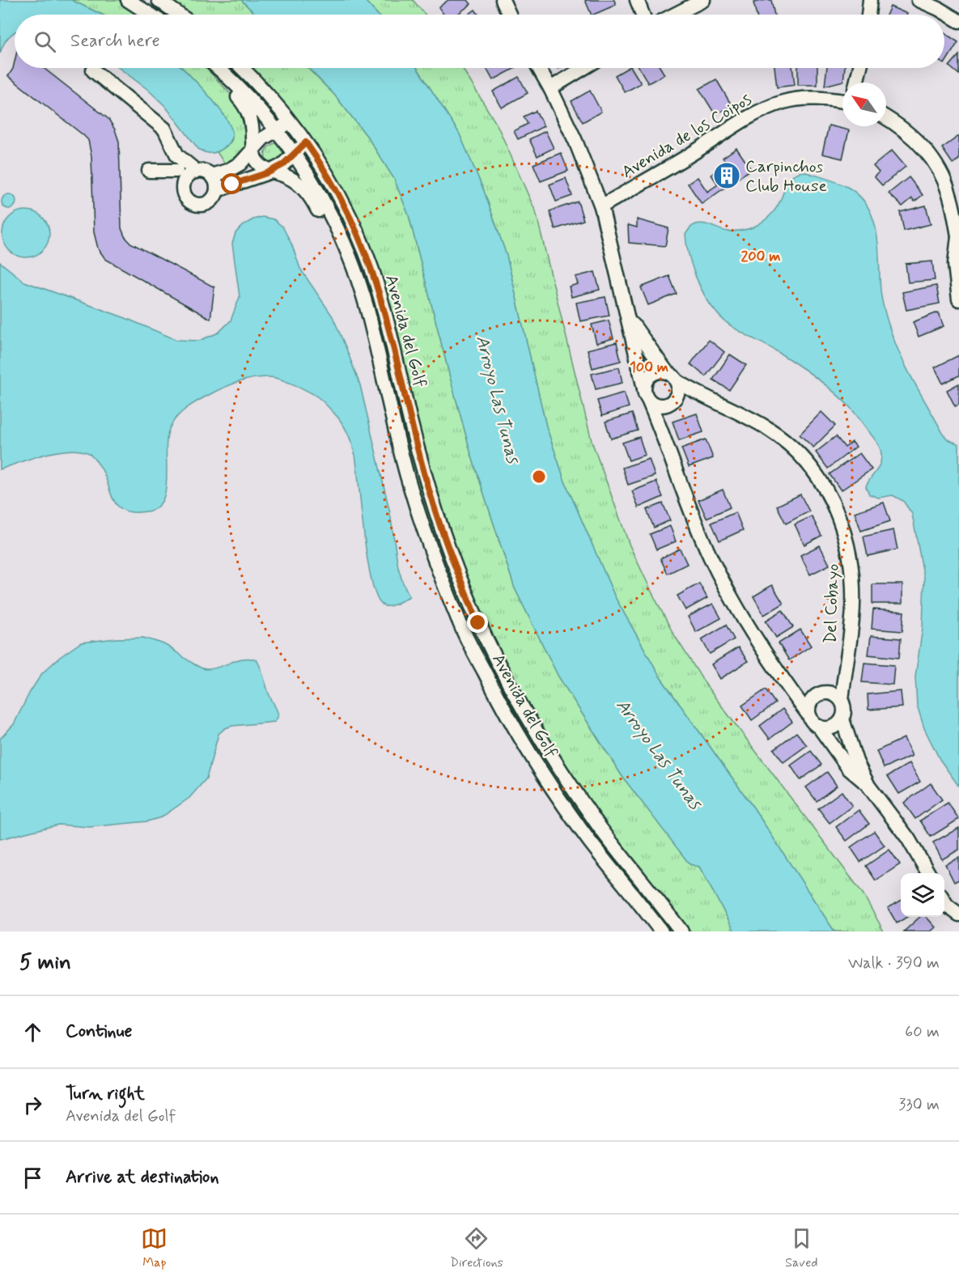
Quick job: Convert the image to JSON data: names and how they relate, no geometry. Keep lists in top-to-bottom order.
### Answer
{
  "streets": {
    "street": ["Avenida de los Coipos", "Avenida del Golf", "Del Cobayo"]
  },
  "water": ["Arroyo Las Tunas"],
  "places": {
    "building": ["Carpinchos Club House"]
  },
  "north": "top left",
  "page": {
    "search": "Search here",
    "heading": ["5 min", "Walk · 390 m"],
    "list": [
      ["Continue", "60 m"],
      ["Turn right", "Avenida del Golf", "330 m"],
      "Arrive at destination"
    ],
    "nav": ["Map", "Directions", "Saved"]
  },
  "rings": ["200 m", "100 m"]
}
